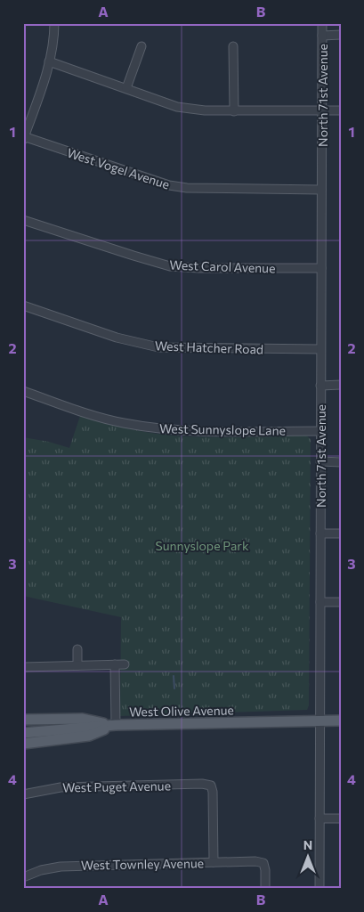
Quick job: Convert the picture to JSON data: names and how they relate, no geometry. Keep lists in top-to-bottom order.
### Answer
{
  "streets": {
    "main road": ["West Olive Avenue"],
    "street": [
      "North 71st Avenue",
      "West Vogel Avenue",
      "West Carol Avenue",
      "West Hatcher Road",
      "West Sunnyslope Lane",
      "West Puget Avenue",
      "West Townley Avenue"
    ]
  },
  "crossings": [
    ["North 71st Avenue", "West Vogel Avenue"],
    ["North 71st Avenue", "West Carol Avenue"],
    ["North 71st Avenue", "West Hatcher Road"],
    ["North 71st Avenue", "West Sunnyslope Lane"],
    ["North 71st Avenue", "West Olive Avenue"],
    ["West Puget Avenue", "West Townley Avenue"]
  ],
  "parks": ["Sunnyslope Park"],
  "north": "top",
  "grid": {
    "columns": ["A", "B"],
    "rows": [
      "1",
      "2",
      "3",
      "4"
    ]
  }
}
